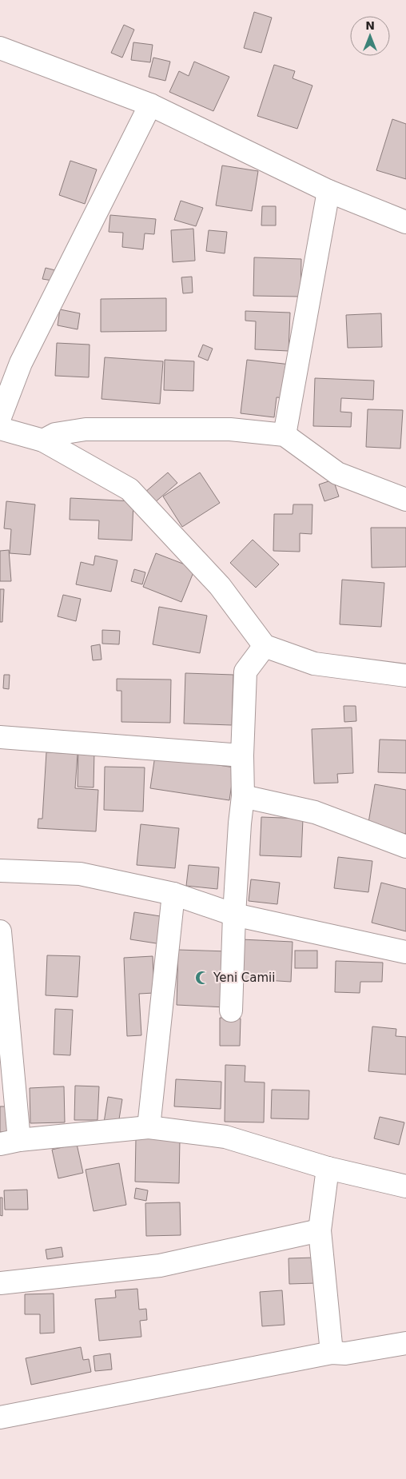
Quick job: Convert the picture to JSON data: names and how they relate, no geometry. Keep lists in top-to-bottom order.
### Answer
{
  "places": {
    "mosque": ["Yeni Camii"]
  },
  "north": "top"
}
